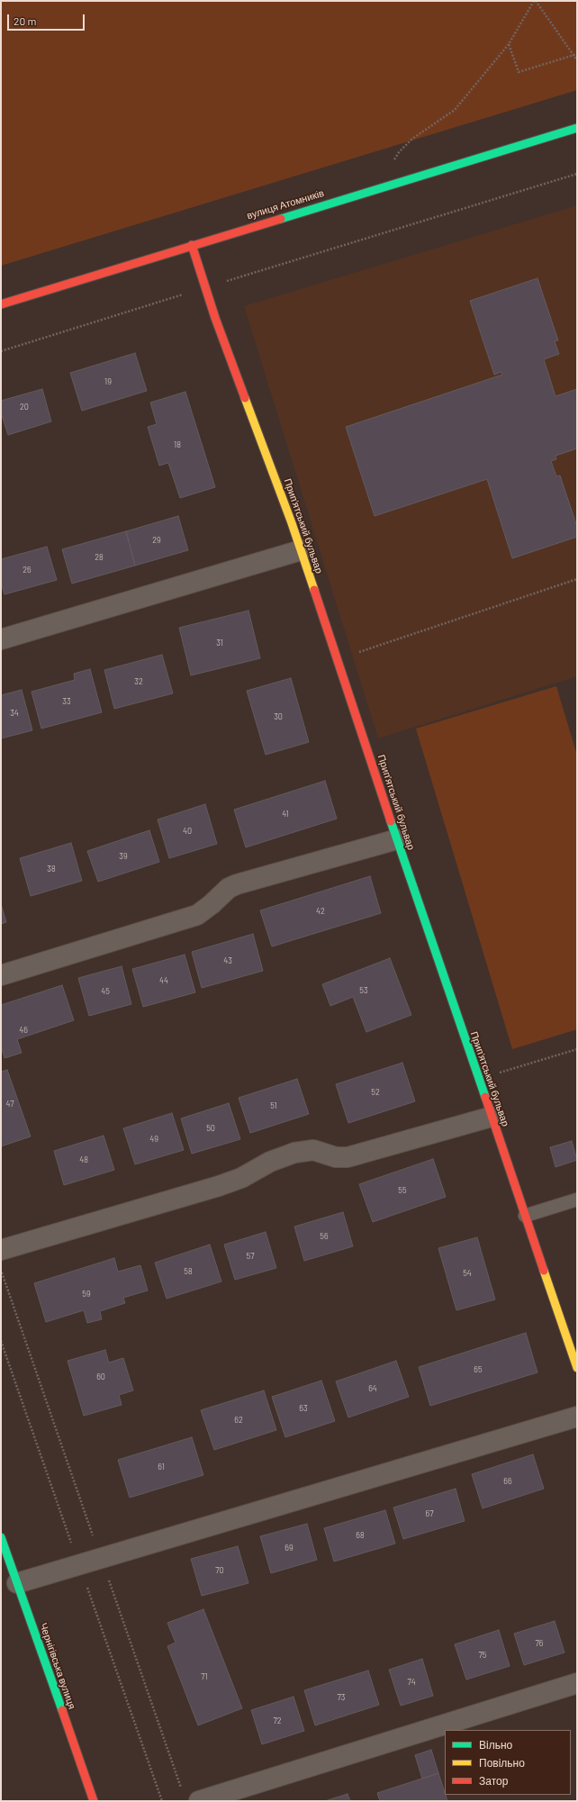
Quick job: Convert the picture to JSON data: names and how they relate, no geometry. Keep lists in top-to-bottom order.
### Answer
{
  "streets": {
    "street": ["вулиця Атомників", "Припʼятський бульвар", "Чернігівська вулиця"]
  },
  "crossings": [
    ["вулиця Атомників", "Припʼятський бульвар"]
  ],
  "house_numbers": [
    "19",
    "20",
    "18",
    "29",
    "28",
    "26",
    "31",
    "32",
    "33",
    "34",
    "30",
    "41",
    "40",
    "39",
    "38",
    "42",
    "43",
    "44",
    "53",
    "45",
    "46",
    "52",
    "47",
    "51",
    "50",
    "49",
    "48",
    "55",
    "56",
    "57",
    "58",
    "54",
    "59",
    "65",
    "60",
    "64",
    "63",
    "62",
    "61",
    "66",
    "67",
    "68",
    "69",
    "70",
    "76",
    "75",
    "71",
    "74",
    "73",
    "72"
  ],
  "legend": ["Вільно", "Повільно", "Затор"],
  "scale_bar": "20 m"
}
